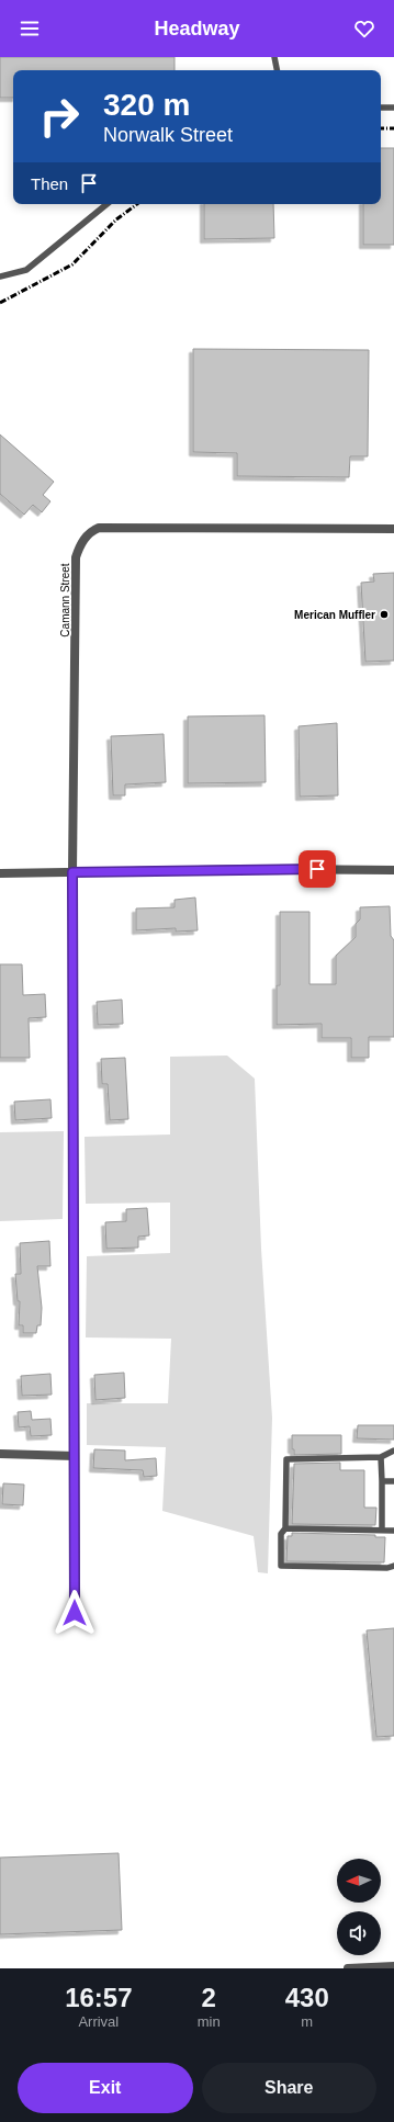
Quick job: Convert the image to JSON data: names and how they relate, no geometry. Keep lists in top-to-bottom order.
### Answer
{
  "streets": {
    "street": ["Camann Street"]
  },
  "places": ["Merican Muffler"],
  "north": "left",
  "page": {
    "header": "Headway",
    "turn": ["320 m", "Norwalk Street"],
    "then": "Then",
    "eta": [
      "16:57",
      "Arrival",
      "2",
      "min",
      "430",
      "m"
    ],
    "buttons": ["Exit", "Share"]
  }
}
